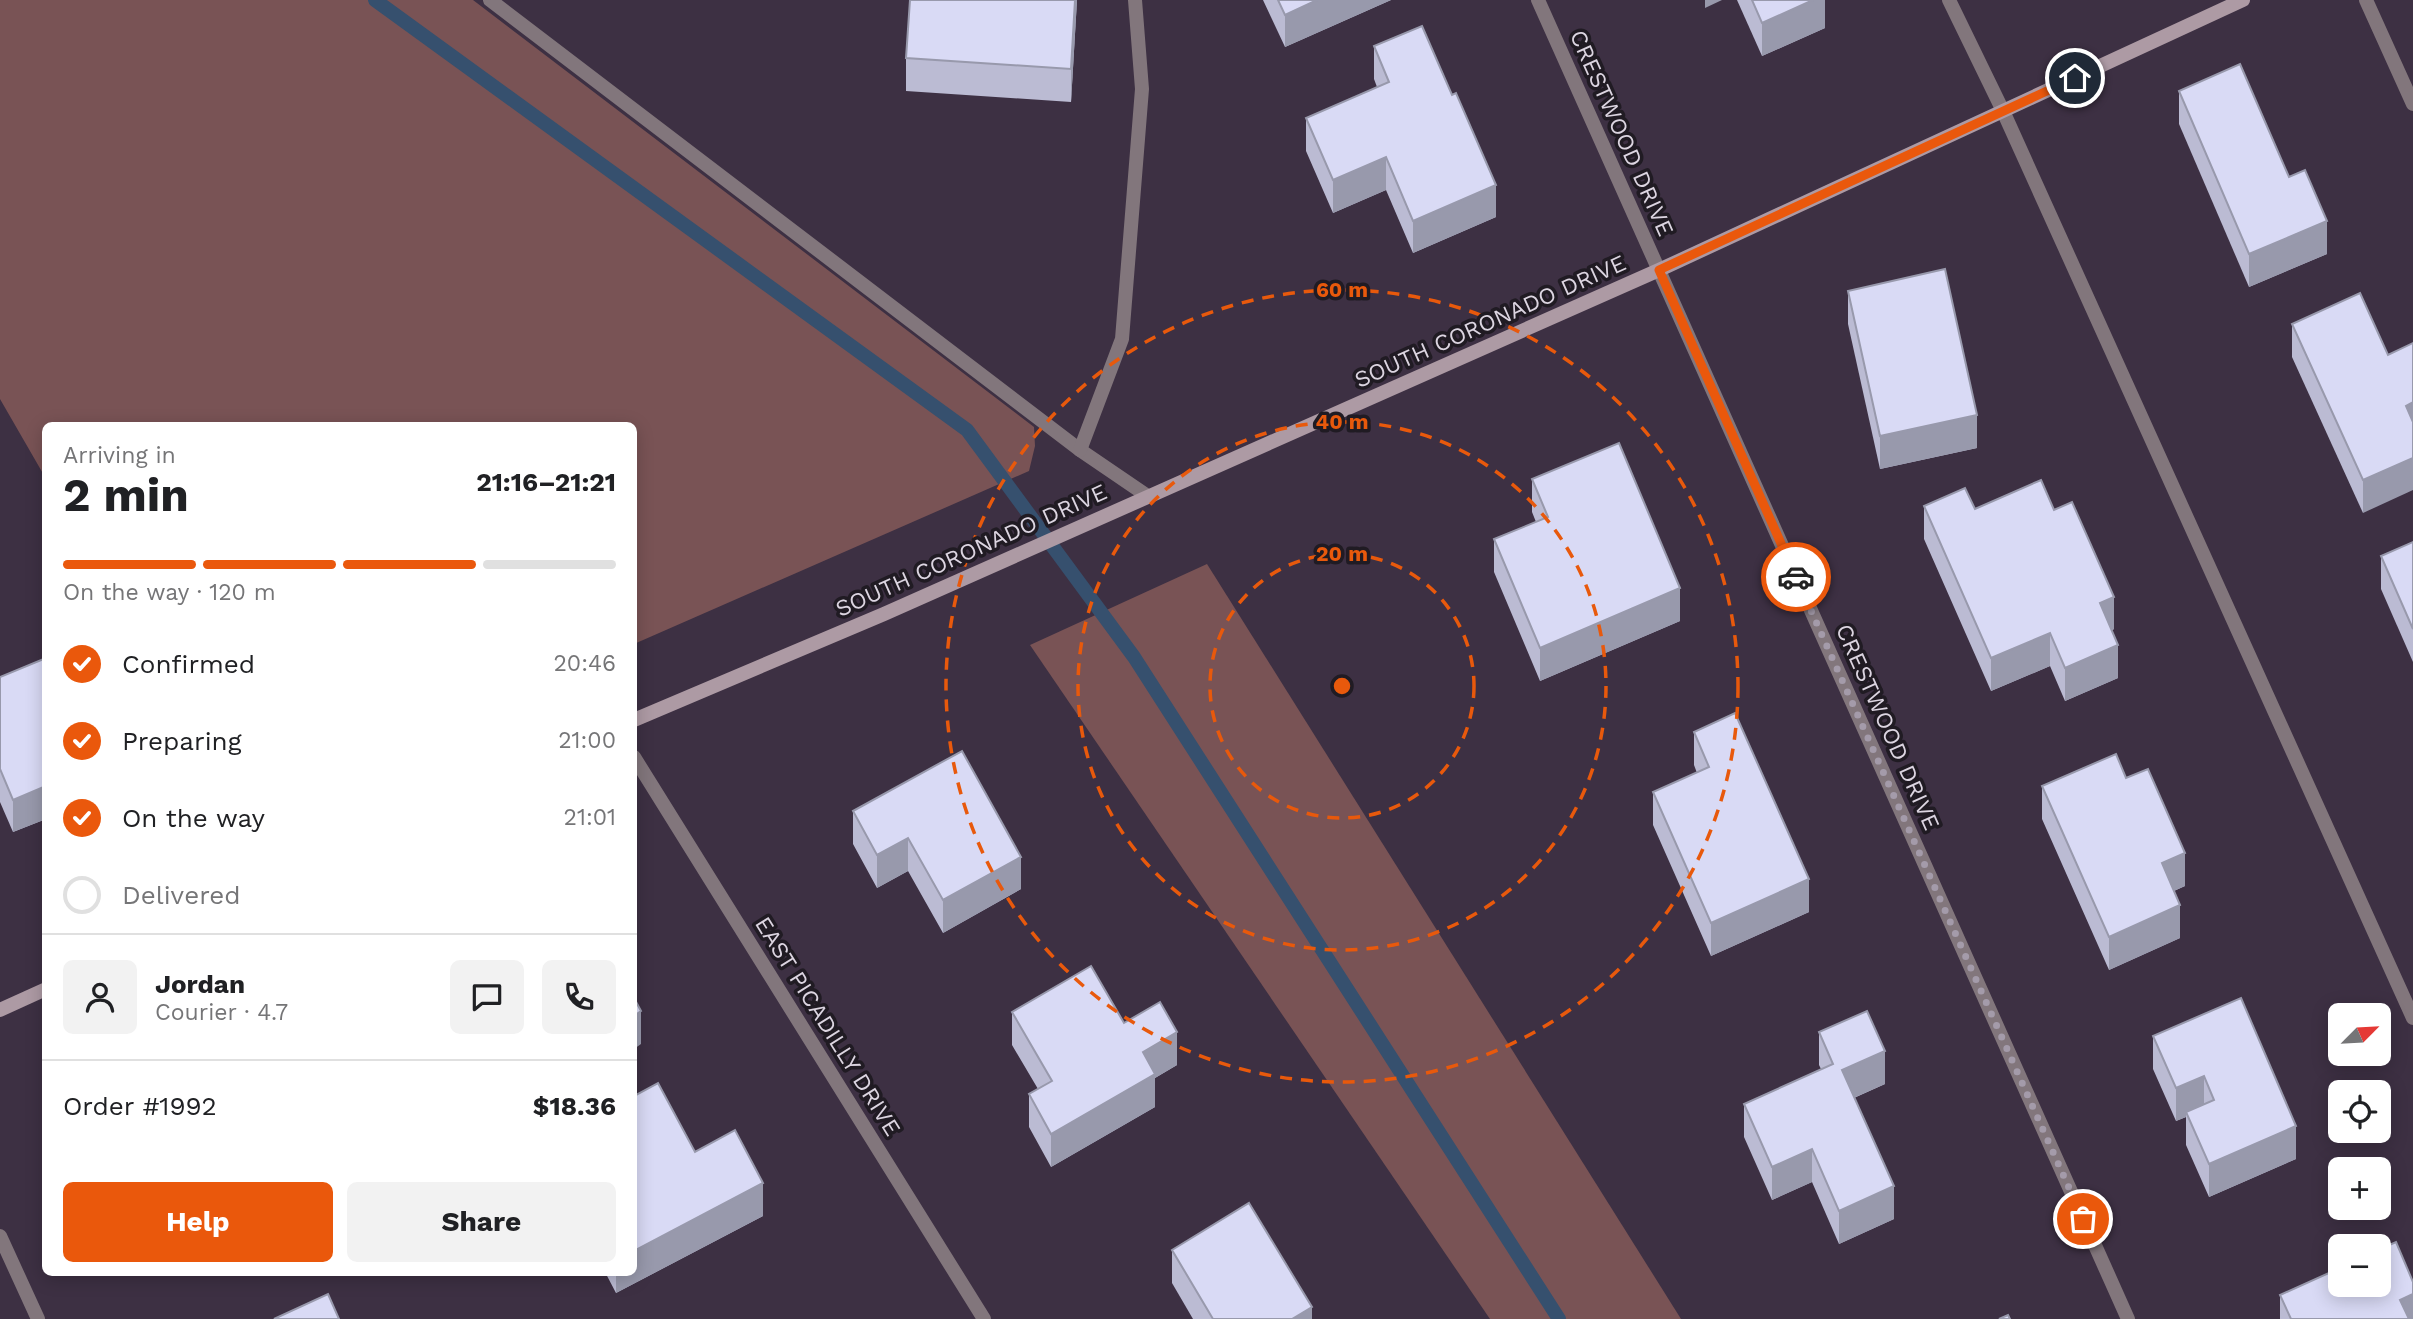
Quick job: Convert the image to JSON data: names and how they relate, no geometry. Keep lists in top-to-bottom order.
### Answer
{
  "streets": {
    "street": ["CRESTWOOD DRIVE", "SOUTH CORONADO DRIVE", "EAST PICADILLY DRIVE"]
  },
  "crossings": [
    ["CRESTWOOD DRIVE", "SOUTH CORONADO DRIVE"]
  ],
  "north": "top right",
  "page": {
    "heading": ["2 min", "Arriving in", "21:16–21:21"],
    "panel": [
      "Jordan",
      "Courier · 4.7",
      "Order #1992",
      "$18.36"
    ],
    "bar": "On the way · 120 m",
    "list": [
      ["Confirmed", "20:46"],
      ["Preparing", "21:00"],
      ["On the way", "21:01"],
      "Delivered"
    ],
    "map_buttons": ["+", "−"],
    "buttons": ["Help", "Share"]
  },
  "rings": ["60 m", "40 m", "20 m"]
}
